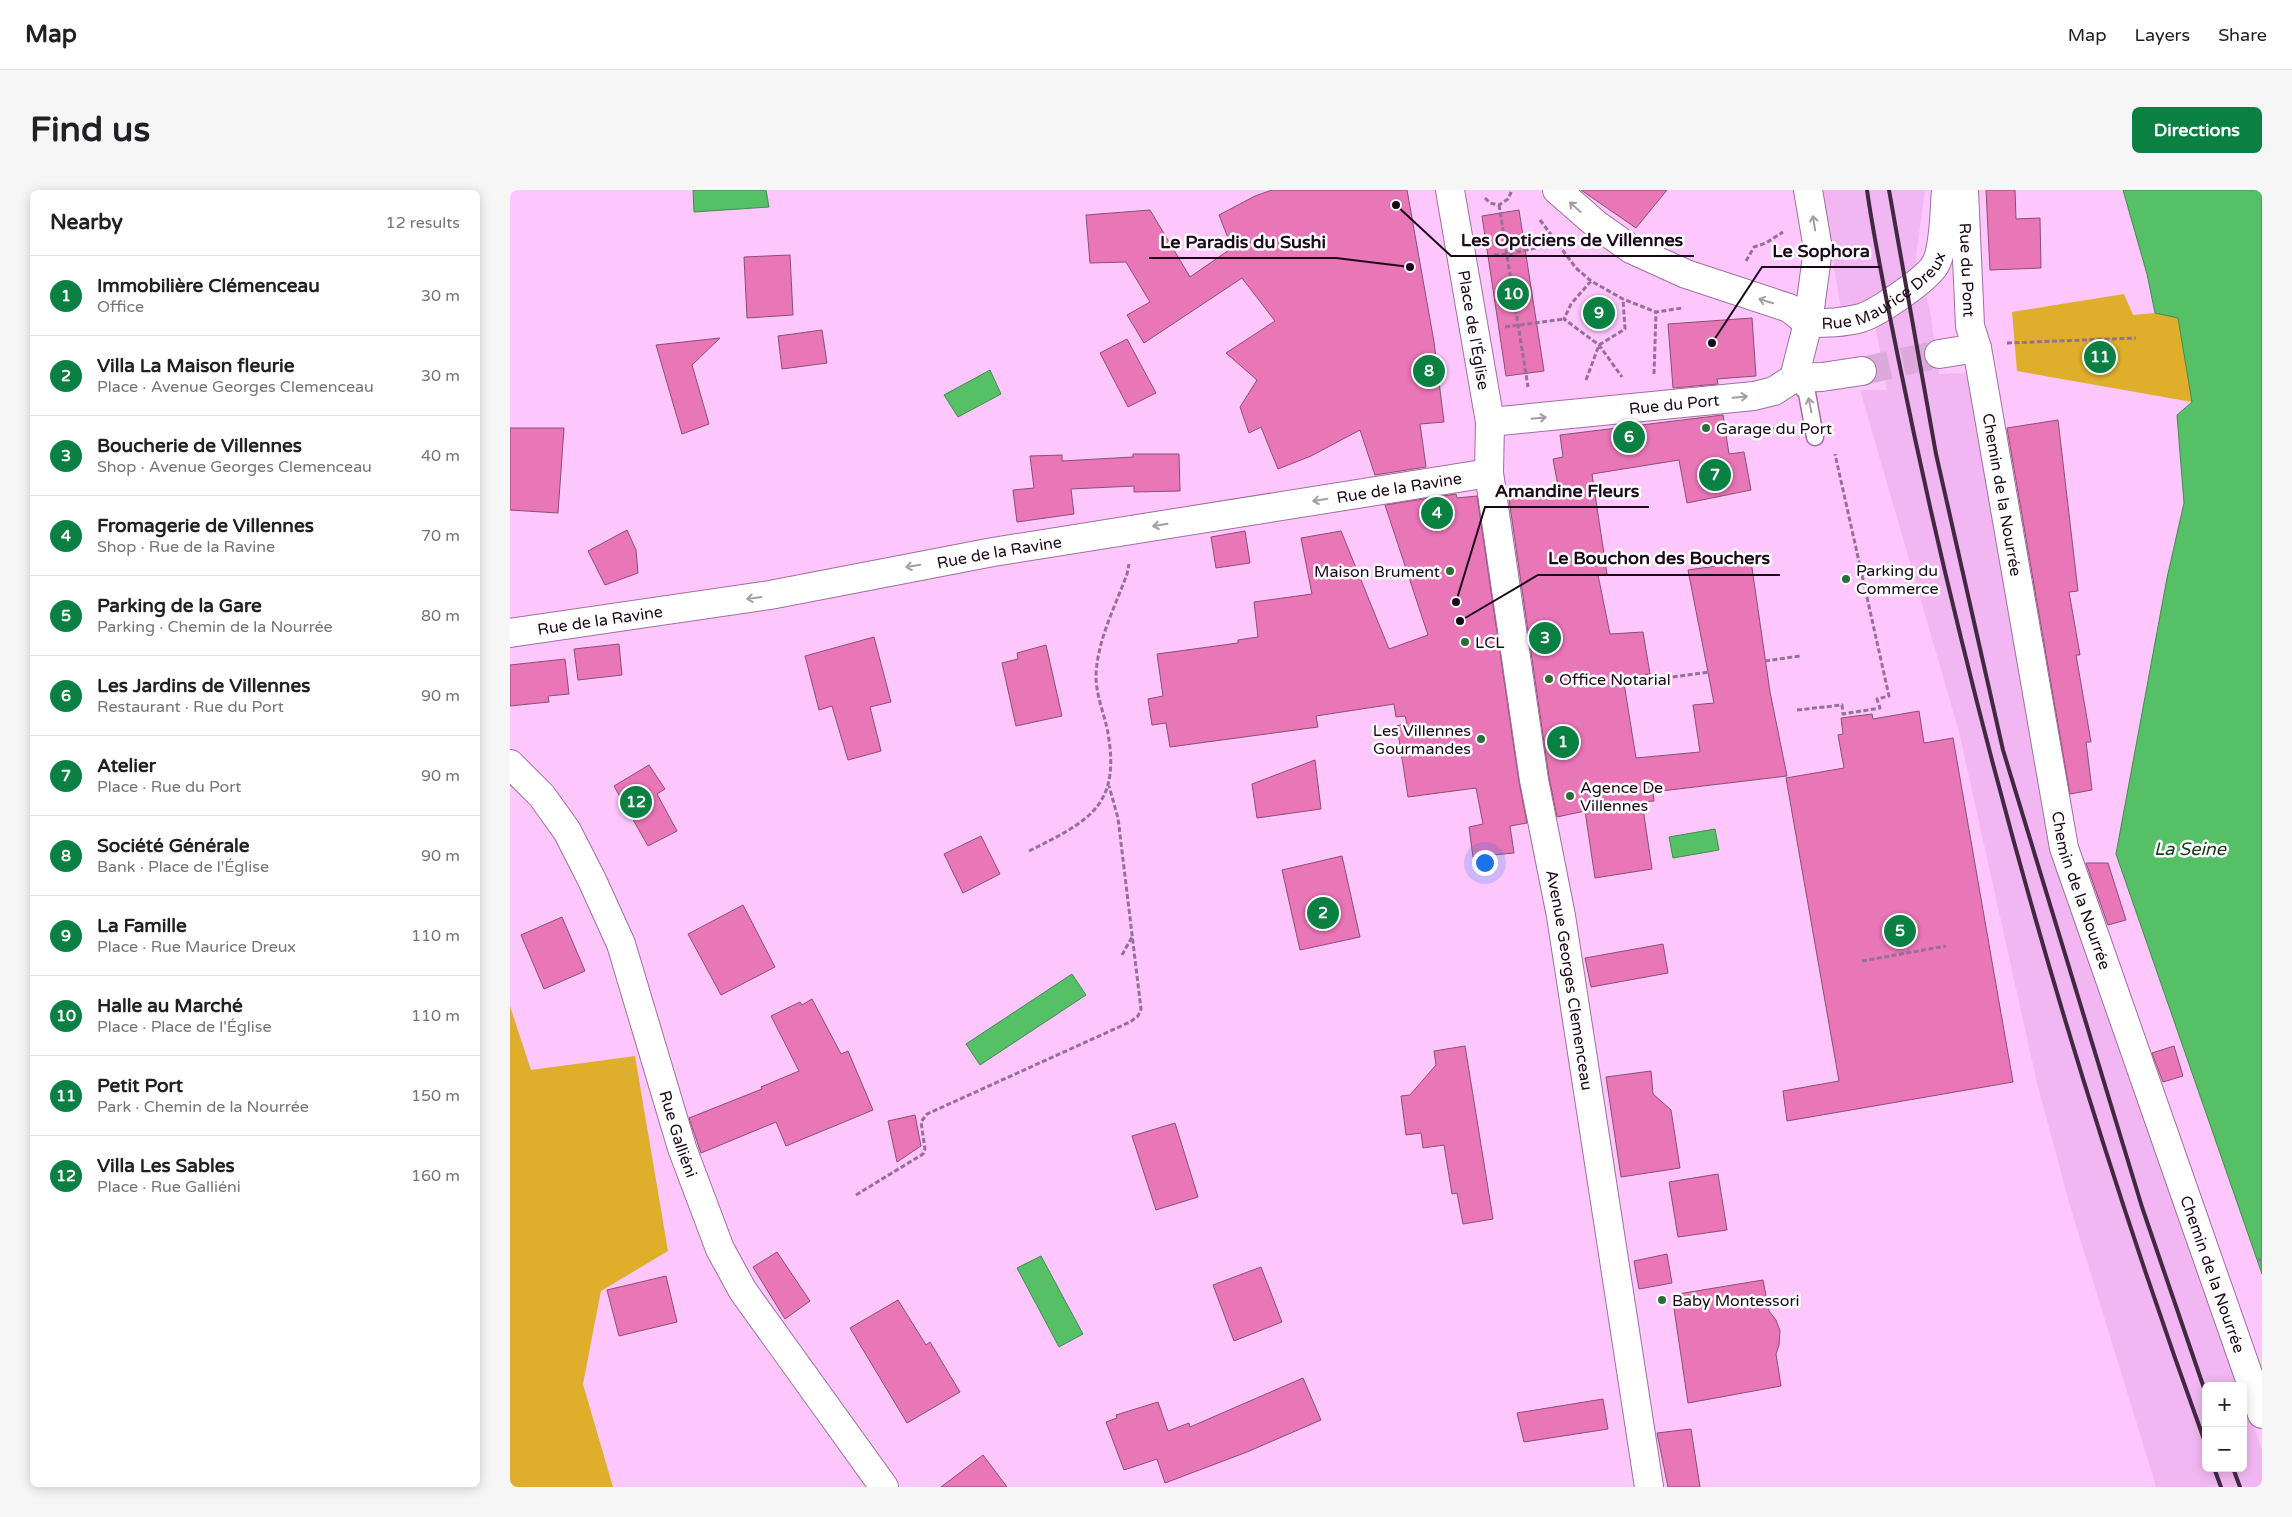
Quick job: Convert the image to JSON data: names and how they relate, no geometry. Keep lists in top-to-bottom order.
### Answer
{
  "streets": {
    "street": [
      "Rue du Pont",
      "Rue Maurice Dreux",
      "Place de l'Église",
      "Rue du Port",
      "Rue de la Ravine",
      "Chemin de la Nourrée",
      "Avenue Georges Clemenceau",
      "Rue Galliéni"
    ]
  },
  "crossings": [
    ["Rue du Pont", "Chemin de la Nourrée"],
    ["Place de l'Église", "Rue du Port"],
    ["Place de l'Église", "Rue de la Ravine"],
    ["Place de l'Église", "Avenue Georges Clemenceau"],
    ["Rue de la Ravine", "Avenue Georges Clemenceau"]
  ],
  "one_way": ["Rue Maurice Dreux", "Rue du Port", "Rue de la Ravine"],
  "water": ["La Seine"],
  "places": [
    "Les Opticiens de Villennes",
    "Le Paradis du Sushi",
    "Le Sophora",
    "Garage du Port",
    "Maison Brument",
    "Parking du Commerce",
    "Amandine Fleurs",
    "Le Bouchon des Bouchers",
    "LCL",
    "Office Notarial",
    "Les Villennes Gourmandes",
    "Agence De Villennes",
    "Baby Montessori"
  ],
  "page": {
    "header": "Map",
    "nav": ["Map", "Layers", "Share"],
    "buttons": "Directions",
    "title": "Find us",
    "heading": ["Nearby", "12 results"],
    "list": [
      {
        "mark": "1",
        "name": "Immobilière Clémenceau",
        "note": "Office",
        "value": "30 m"
      },
      {
        "mark": "2",
        "name": "Villa La Maison fleurie",
        "note": "Place · Avenue Georges Clemenceau",
        "value": "30 m"
      },
      {
        "mark": "3",
        "name": "Boucherie de Villennes",
        "note": "Shop · Avenue Georges Clemenceau",
        "value": "40 m"
      },
      {
        "mark": "4",
        "name": "Fromagerie de Villennes",
        "note": "Shop · Rue de la Ravine",
        "value": "70 m"
      },
      {
        "mark": "5",
        "name": "Parking de la Gare",
        "note": "Parking · Chemin de la Nourrée",
        "value": "80 m"
      },
      {
        "mark": "6",
        "name": "Les Jardins de Villennes",
        "note": "Restaurant · Rue du Port",
        "value": "90 m"
      },
      {
        "mark": "7",
        "name": "Atelier",
        "note": "Place · Rue du Port",
        "value": "90 m"
      },
      {
        "mark": "8",
        "name": "Société Générale",
        "note": "Bank · Place de l'Église",
        "value": "90 m"
      },
      {
        "mark": "9",
        "name": "La Famille",
        "note": "Place · Rue Maurice Dreux",
        "value": "110 m"
      },
      {
        "mark": "10",
        "name": "Halle au Marché",
        "note": "Place · Place de l'Église",
        "value": "110 m"
      },
      {
        "mark": "11",
        "name": "Petit Port",
        "note": "Park · Chemin de la Nourrée",
        "value": "150 m"
      },
      {
        "mark": "12",
        "name": "Villa Les Sables",
        "note": "Place · Rue Galliéni",
        "value": "160 m"
      }
    ],
    "pins": [
      "10",
      "9",
      "11",
      "8",
      "6",
      "7",
      "4",
      "3",
      "1",
      "12",
      "2",
      "5"
    ],
    "map_buttons": ["+", "−"]
  }
}
